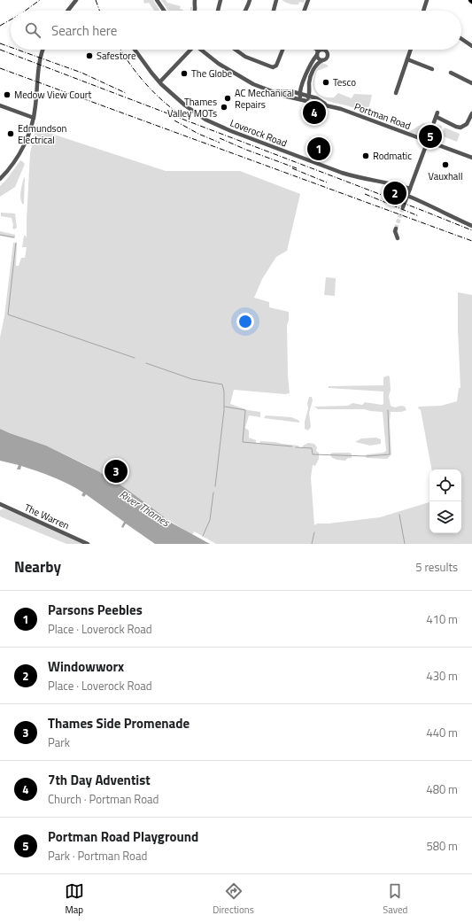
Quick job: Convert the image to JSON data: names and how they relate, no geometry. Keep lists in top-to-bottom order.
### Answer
{
  "streets": {
    "street": ["Portman Road", "Loverock Road", "The Warren"]
  },
  "water": ["River Thames"],
  "places": [
    "Safestore",
    "The Globe",
    "Tesco",
    "Medow View Court",
    "AC Mechanical Repairs",
    "Thames Valley MOTs",
    "Edmundson Electrical",
    "Rodmatic",
    "Vauxhall"
  ],
  "page": {
    "search": "Search here",
    "pins": [
      "4",
      "5",
      "1",
      "2",
      "3"
    ],
    "heading": ["Nearby", "5 results"],
    "list": [
      {
        "mark": "1",
        "name": "Parsons Peebles",
        "note": "Place · Loverock Road",
        "value": "410 m"
      },
      {
        "mark": "2",
        "name": "Windowworx",
        "note": "Place · Loverock Road",
        "value": "430 m"
      },
      {
        "mark": "3",
        "name": "Thames Side Promenade",
        "note": "Park",
        "value": "440 m"
      },
      {
        "mark": "4",
        "name": "7th Day Adventist",
        "note": "Church · Portman Road",
        "value": "480 m"
      },
      {
        "mark": "5",
        "name": "Portman Road Playground",
        "note": "Park · Portman Road",
        "value": "580 m"
      }
    ],
    "nav": ["Map", "Directions", "Saved"]
  }
}
